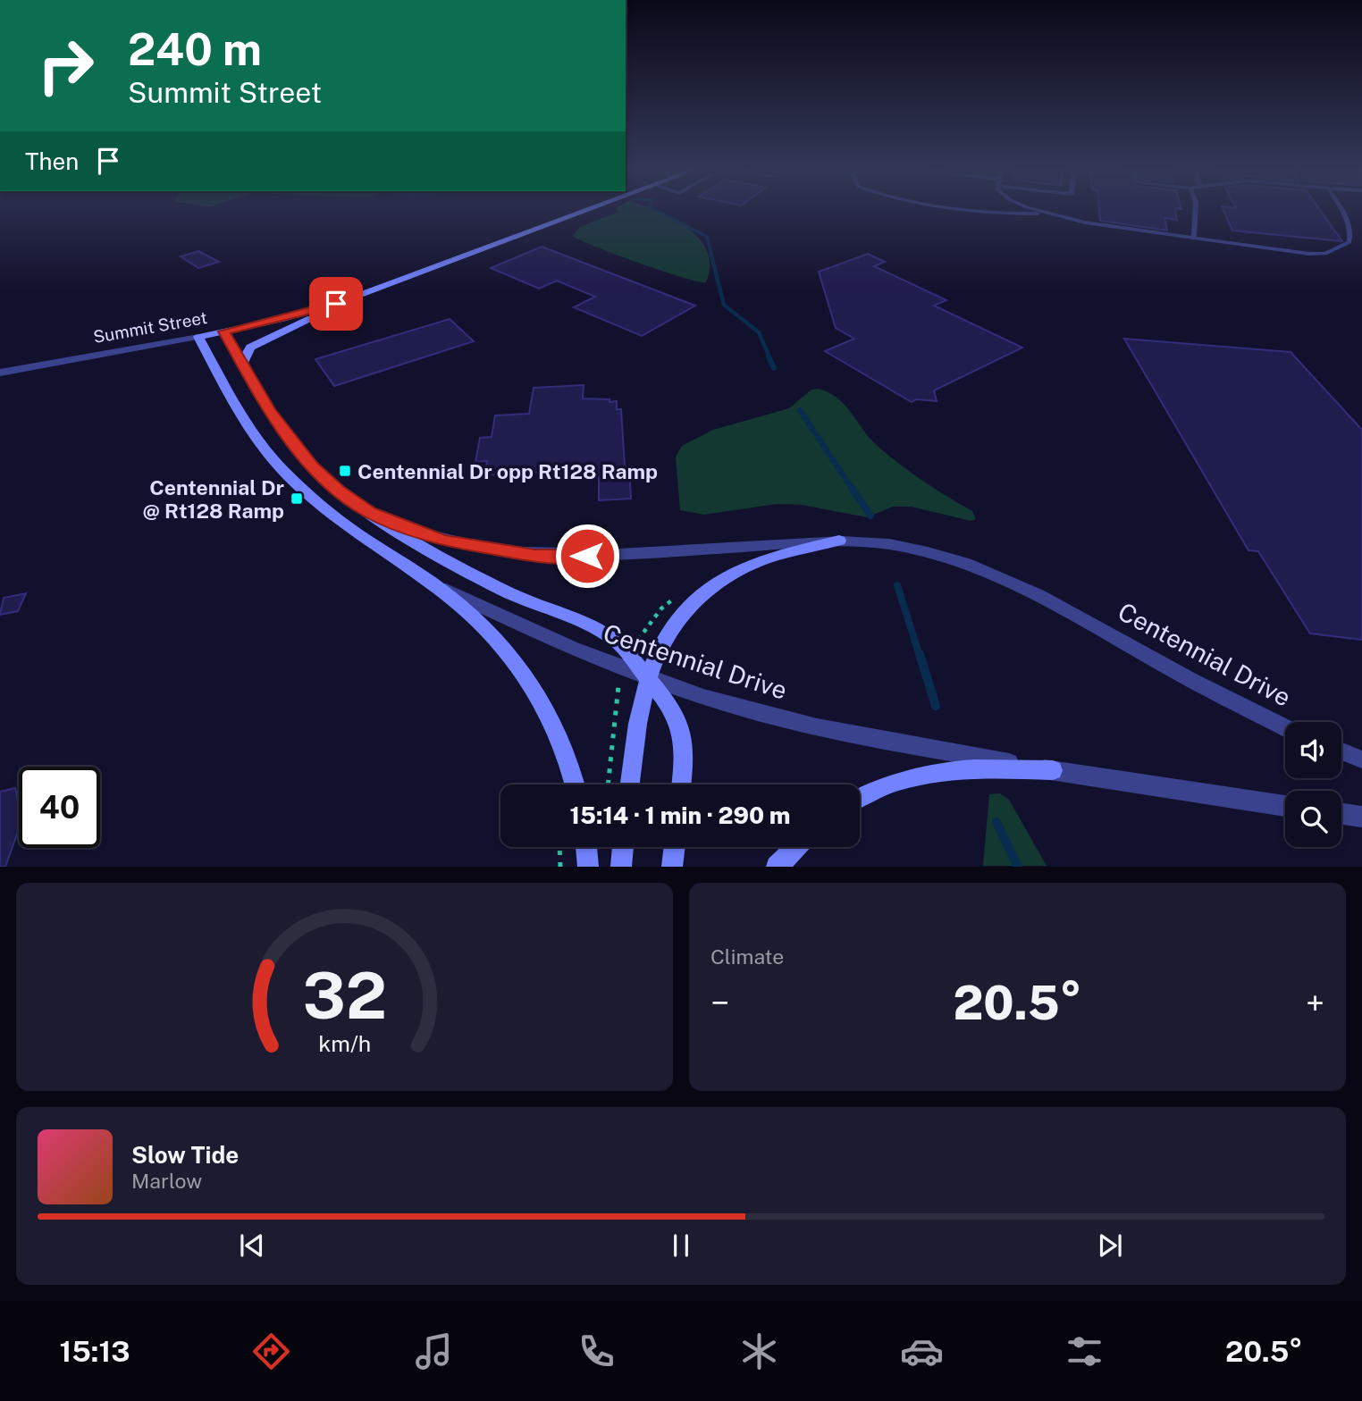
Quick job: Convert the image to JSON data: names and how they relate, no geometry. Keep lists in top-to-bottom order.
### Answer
{
  "streets": {
    "main road": ["Summit Street", "Centennial Drive"]
  },
  "crossings": [
    ["Summit Street", "Centennial Drive"]
  ],
  "places": {
    "transit": ["Centennial Dr opp Rt128 Ramp", "Centennial Dr @ Rt128 Ramp"]
  },
  "page": {
    "turn": ["240 m", "Summit Street"],
    "then": "Then",
    "limit": "40",
    "trip": "15:14 · 1 min · 290 m",
    "tile": "Climate",
    "heat": ["−", "20.5°", "+"],
    "song": ["Slow Tide", "Marlow"],
    "tabs": ["15:13", "20.5°"],
    "gauge": ["32", "km/h"]
  }
}
